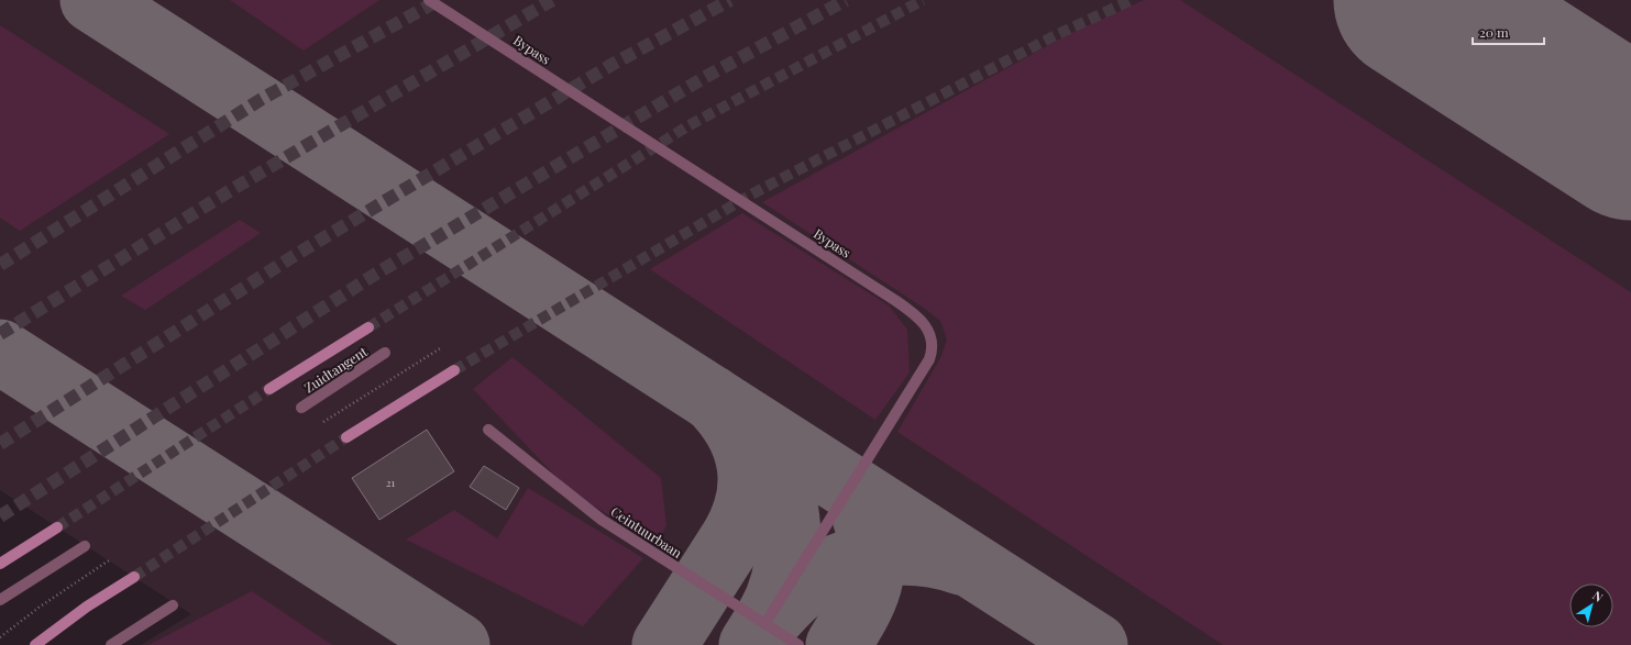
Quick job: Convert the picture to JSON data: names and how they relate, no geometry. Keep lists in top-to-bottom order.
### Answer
{
  "streets": {
    "lane": ["Bypass", "Zuidtangent", "Ceintuurbaan"]
  },
  "crossings": [
    ["Bypass", "Ceintuurbaan"]
  ],
  "house_numbers": ["21"],
  "scale_bar": "20 m",
  "north": "top right"
}
